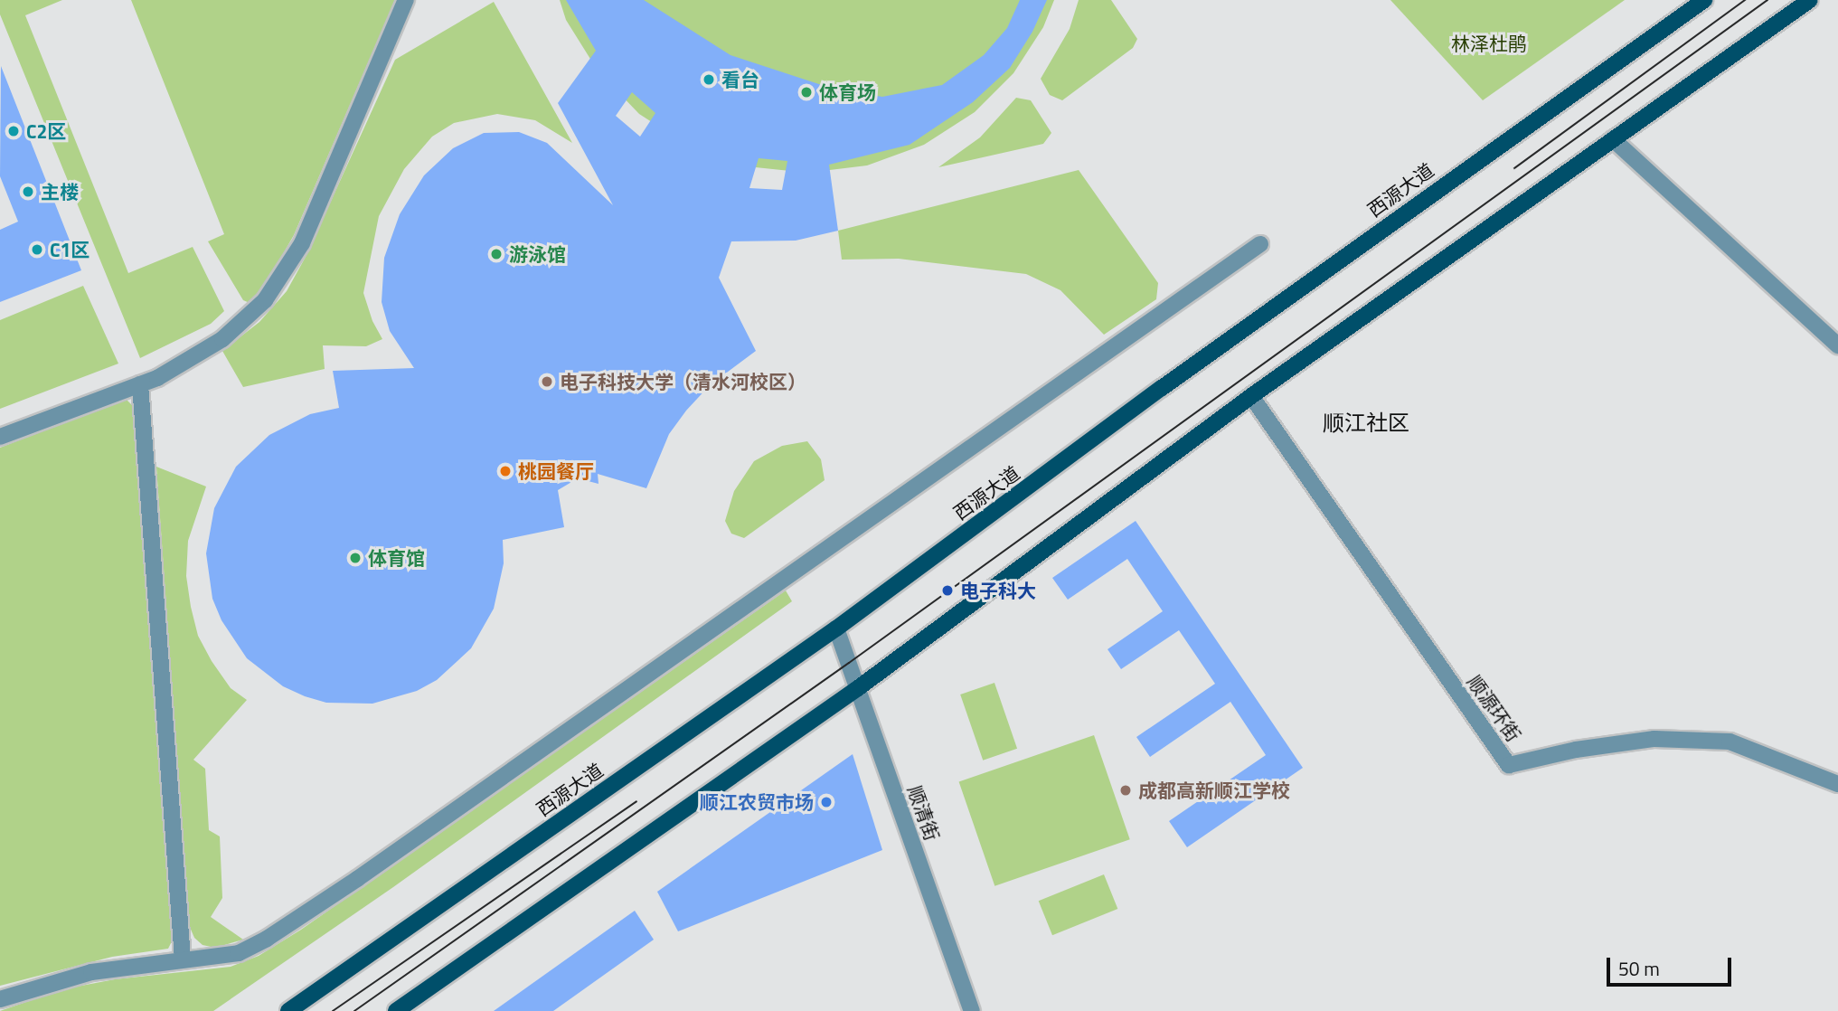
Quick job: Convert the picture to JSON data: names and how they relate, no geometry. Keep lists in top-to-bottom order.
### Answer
{
  "streets": {
    "main road": ["西源大道"],
    "street": ["顺源环街", "顺清街"]
  },
  "crossings": [
    ["西源大道", "顺清街"]
  ],
  "districts": ["顺江社区"],
  "parks": ["林泽杜鹃"],
  "places": [
    "看台",
    "体育场",
    "C2区",
    "主楼",
    "C1区",
    "游泳馆",
    "电子科技大学（清水河校区）",
    "桃园餐厅",
    "体育馆",
    "电子科大",
    "成都高新顺江学校",
    "顺江农贸市场"
  ],
  "scale_bar": "50 m"
}
